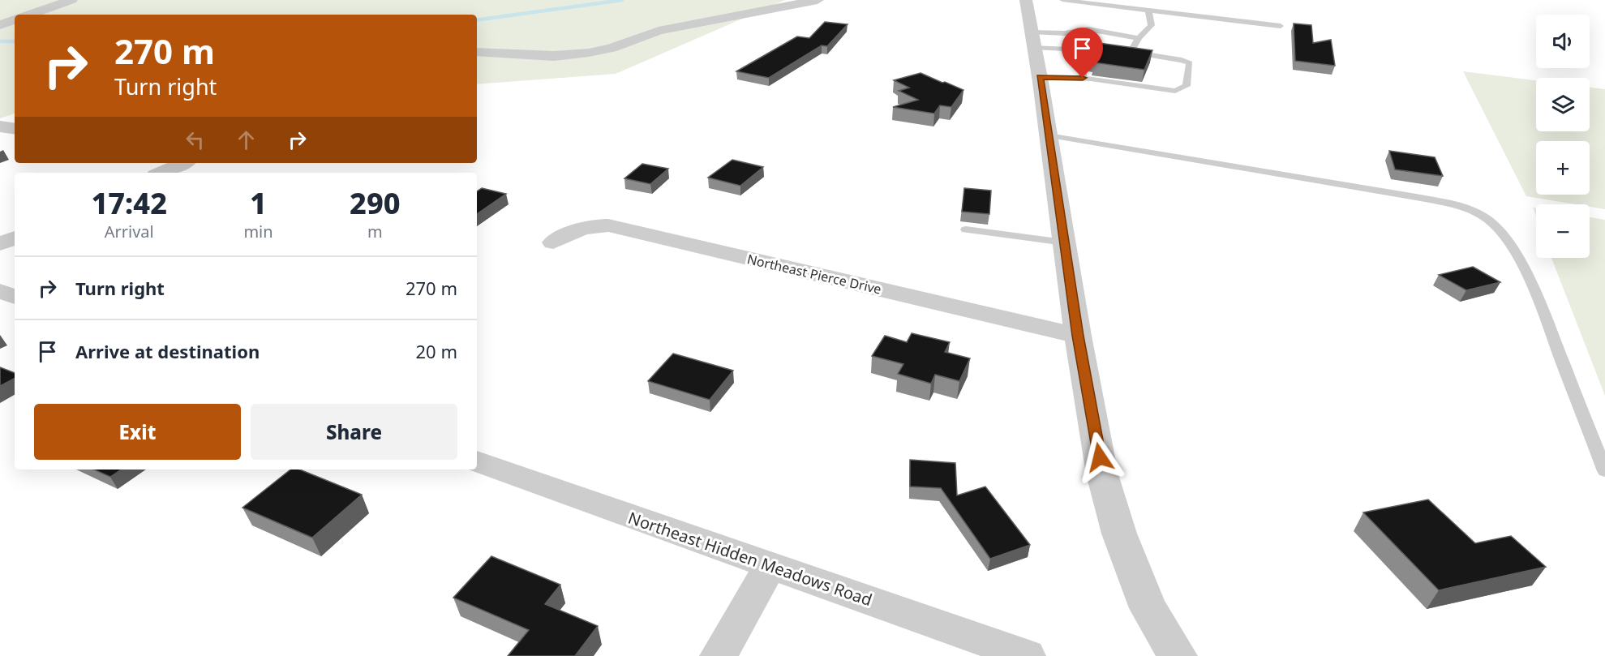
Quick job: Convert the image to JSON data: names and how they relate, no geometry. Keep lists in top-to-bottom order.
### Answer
{
  "streets": {
    "street": ["Northeast Pierce Drive", "Northeast Hidden Meadows Road"]
  },
  "page": {
    "map_buttons": ["+", "−"],
    "turn": ["270 m", "Turn right"],
    "eta": [
      "17:42",
      "Arrival",
      "1",
      "min",
      "290",
      "m"
    ],
    "list": [
      {
        "name": "Turn right",
        "value": "270 m"
      },
      {
        "name": "Arrive at destination",
        "value": "20 m"
      }
    ],
    "buttons": ["Exit", "Share"]
  }
}
